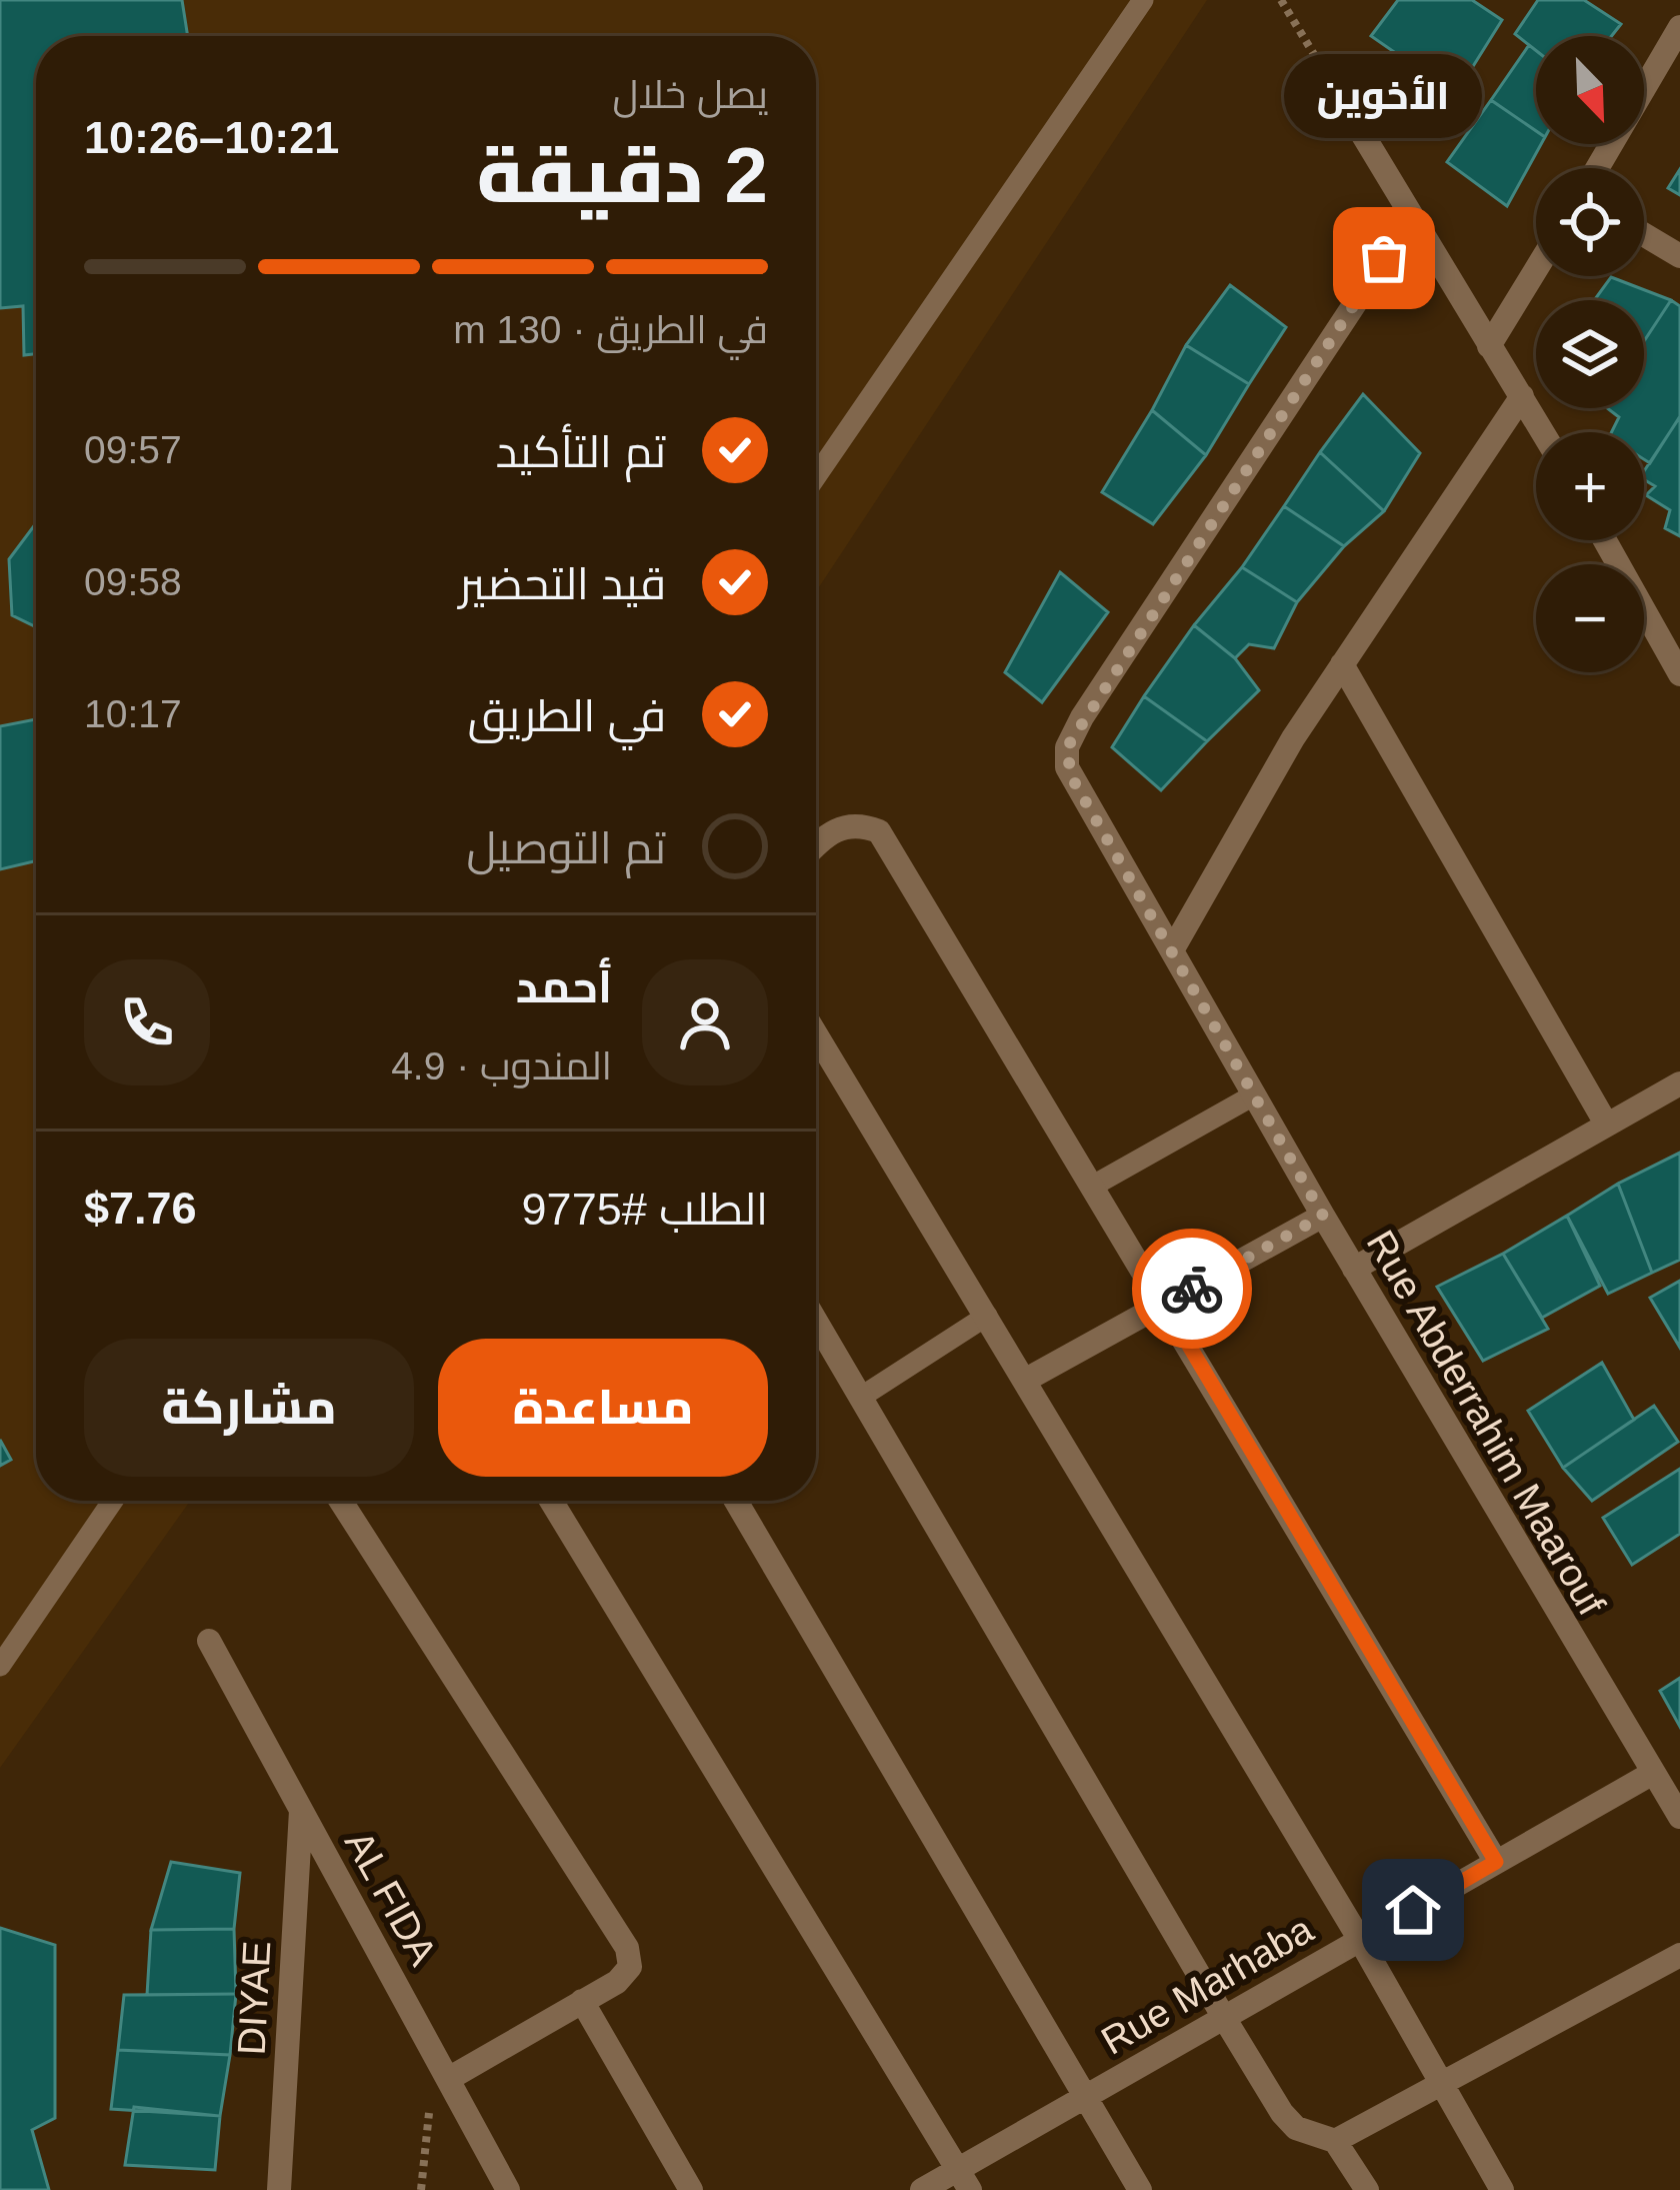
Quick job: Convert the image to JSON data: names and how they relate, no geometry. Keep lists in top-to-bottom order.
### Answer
{
  "streets": {
    "street": [
      "Rue Abderrahim Maarouf",
      "AL FIDA",
      "Rue Marhaba",
      "DIYAE"
    ]
  },
  "crossings": [
    ["Rue Abderrahim Maarouf", "Rue Marhaba"],
    ["AL FIDA", "DIYAE"]
  ],
  "places": ["الأخوين"],
  "north": "bottom right",
  "page": {
    "map_buttons": ["+", "−"],
    "heading": ["2 دقيقة", "يصل خلال", "10:21–10:26"],
    "panel": [
      "أحمد",
      "المندوب · 4.9",
      "الطلب #9775",
      "$7.76"
    ],
    "bubble": "الأخوين",
    "bar": "في الطريق · 130 m",
    "list": [
      ["تم التأكيد", "09:57"],
      ["قيد التحضير", "09:58"],
      ["في الطريق", "10:17"],
      "تم التوصيل"
    ],
    "buttons": ["مساعدة", "مشاركة"]
  }
}
